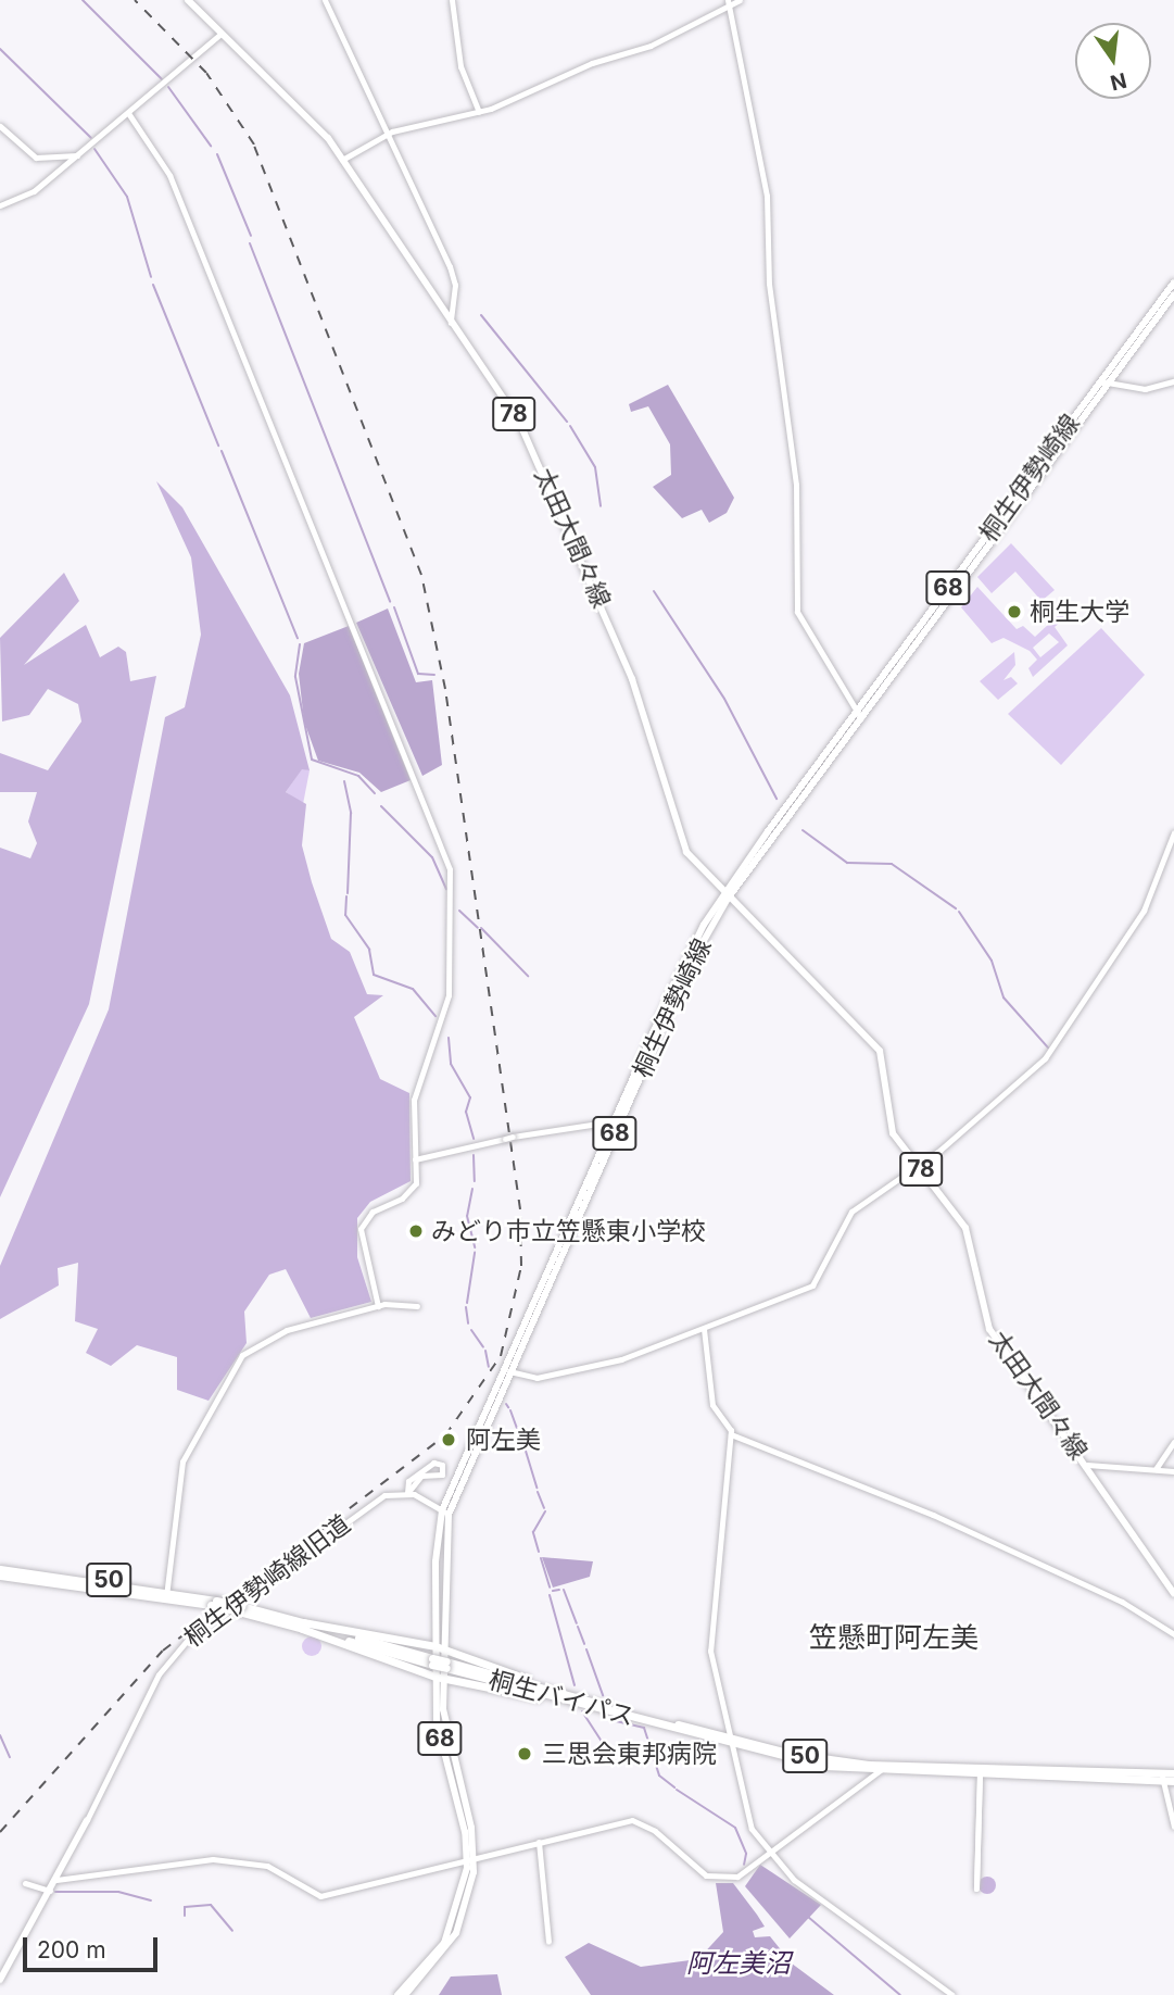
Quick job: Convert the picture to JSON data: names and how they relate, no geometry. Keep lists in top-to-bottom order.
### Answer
{
  "streets": {
    "highway": ["50", "桐生バイパス"],
    "main road": [
      "78",
      "桐生伊勢崎線",
      "太田大間々線",
      "68"
    ],
    "street": ["桐生伊勢崎線旧道"]
  },
  "crossings": [
    ["桐生伊勢崎線", "太田大間々線"],
    ["桐生伊勢崎線", "68"],
    ["68", "50"],
    ["50", "桐生バイパス"]
  ],
  "districts": ["笠懸町阿左美"],
  "water": ["阿左美沼"],
  "places": [
    "桐生大学",
    "みどり市立笠懸東小学校",
    "阿左美",
    "三思会東邦病院"
  ],
  "scale_bar": "200 m",
  "north": "bottom"
}
